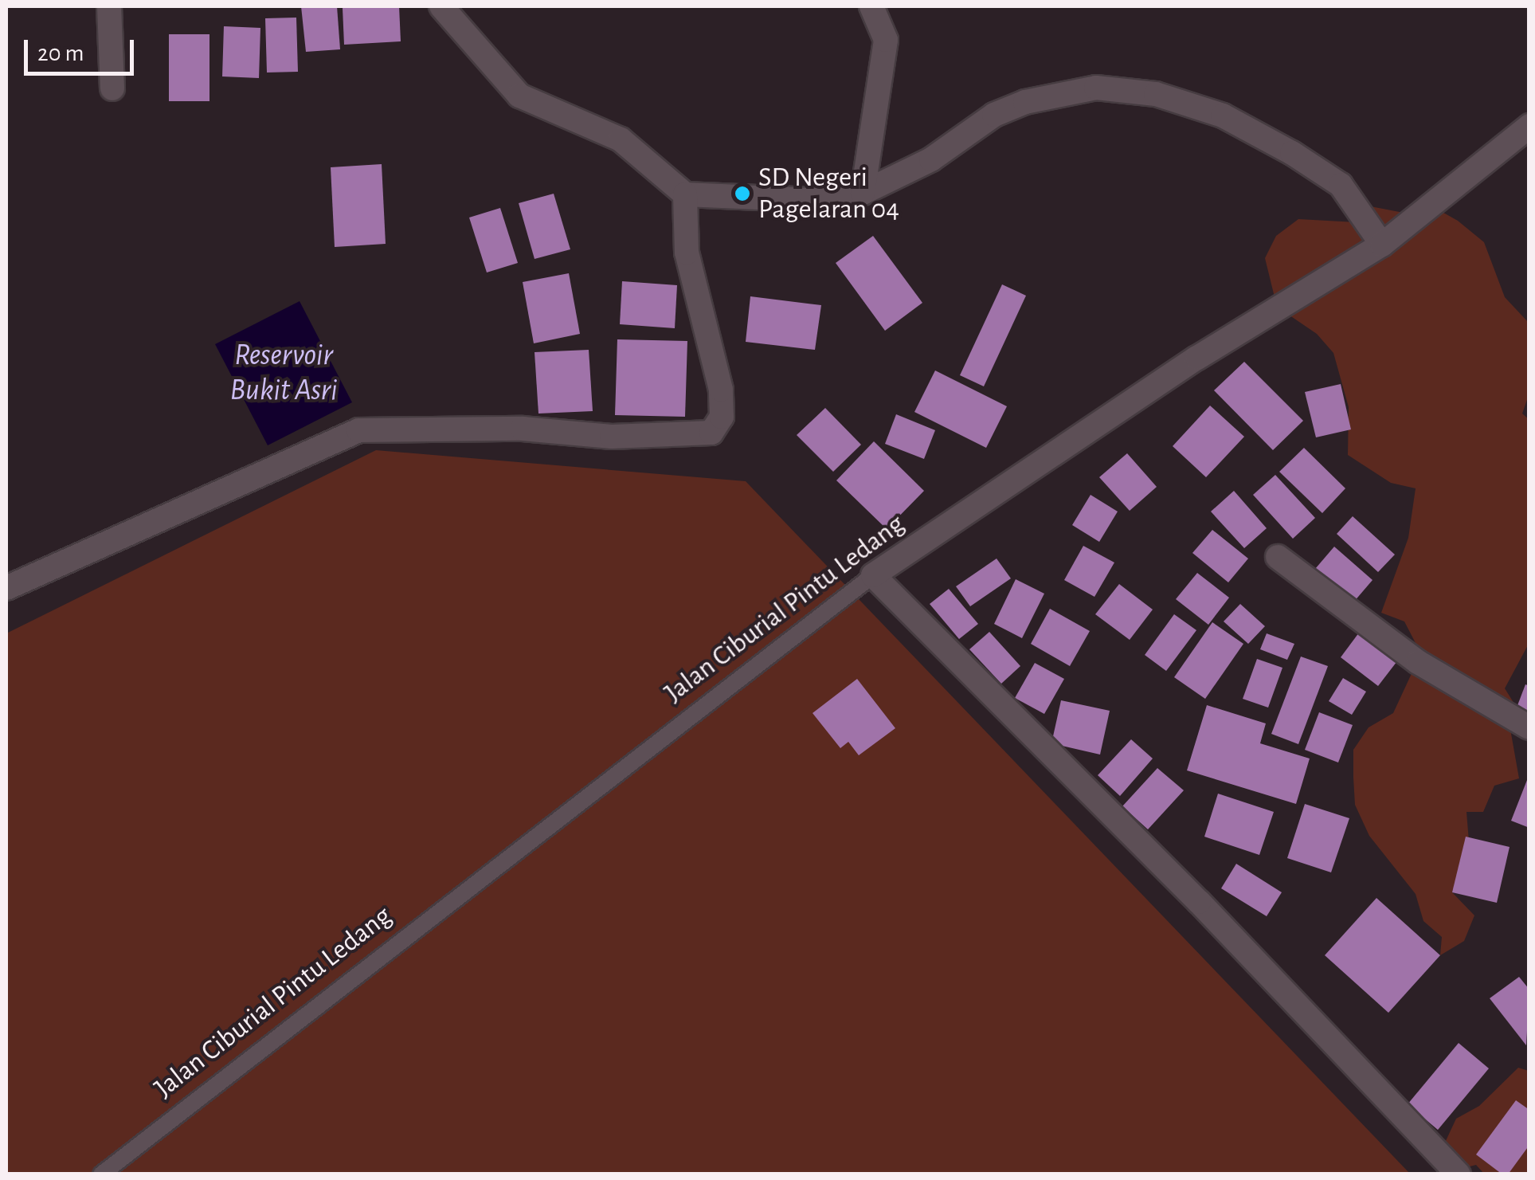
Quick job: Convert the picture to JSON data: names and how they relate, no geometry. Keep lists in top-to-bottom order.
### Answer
{
  "streets": {
    "street": ["Jalan Ciburial Pintu Ledang"]
  },
  "water": ["Reservoir Bukit Asri"],
  "places": ["SD Negeri Pagelaran 04"],
  "scale_bar": "20 m"
}
